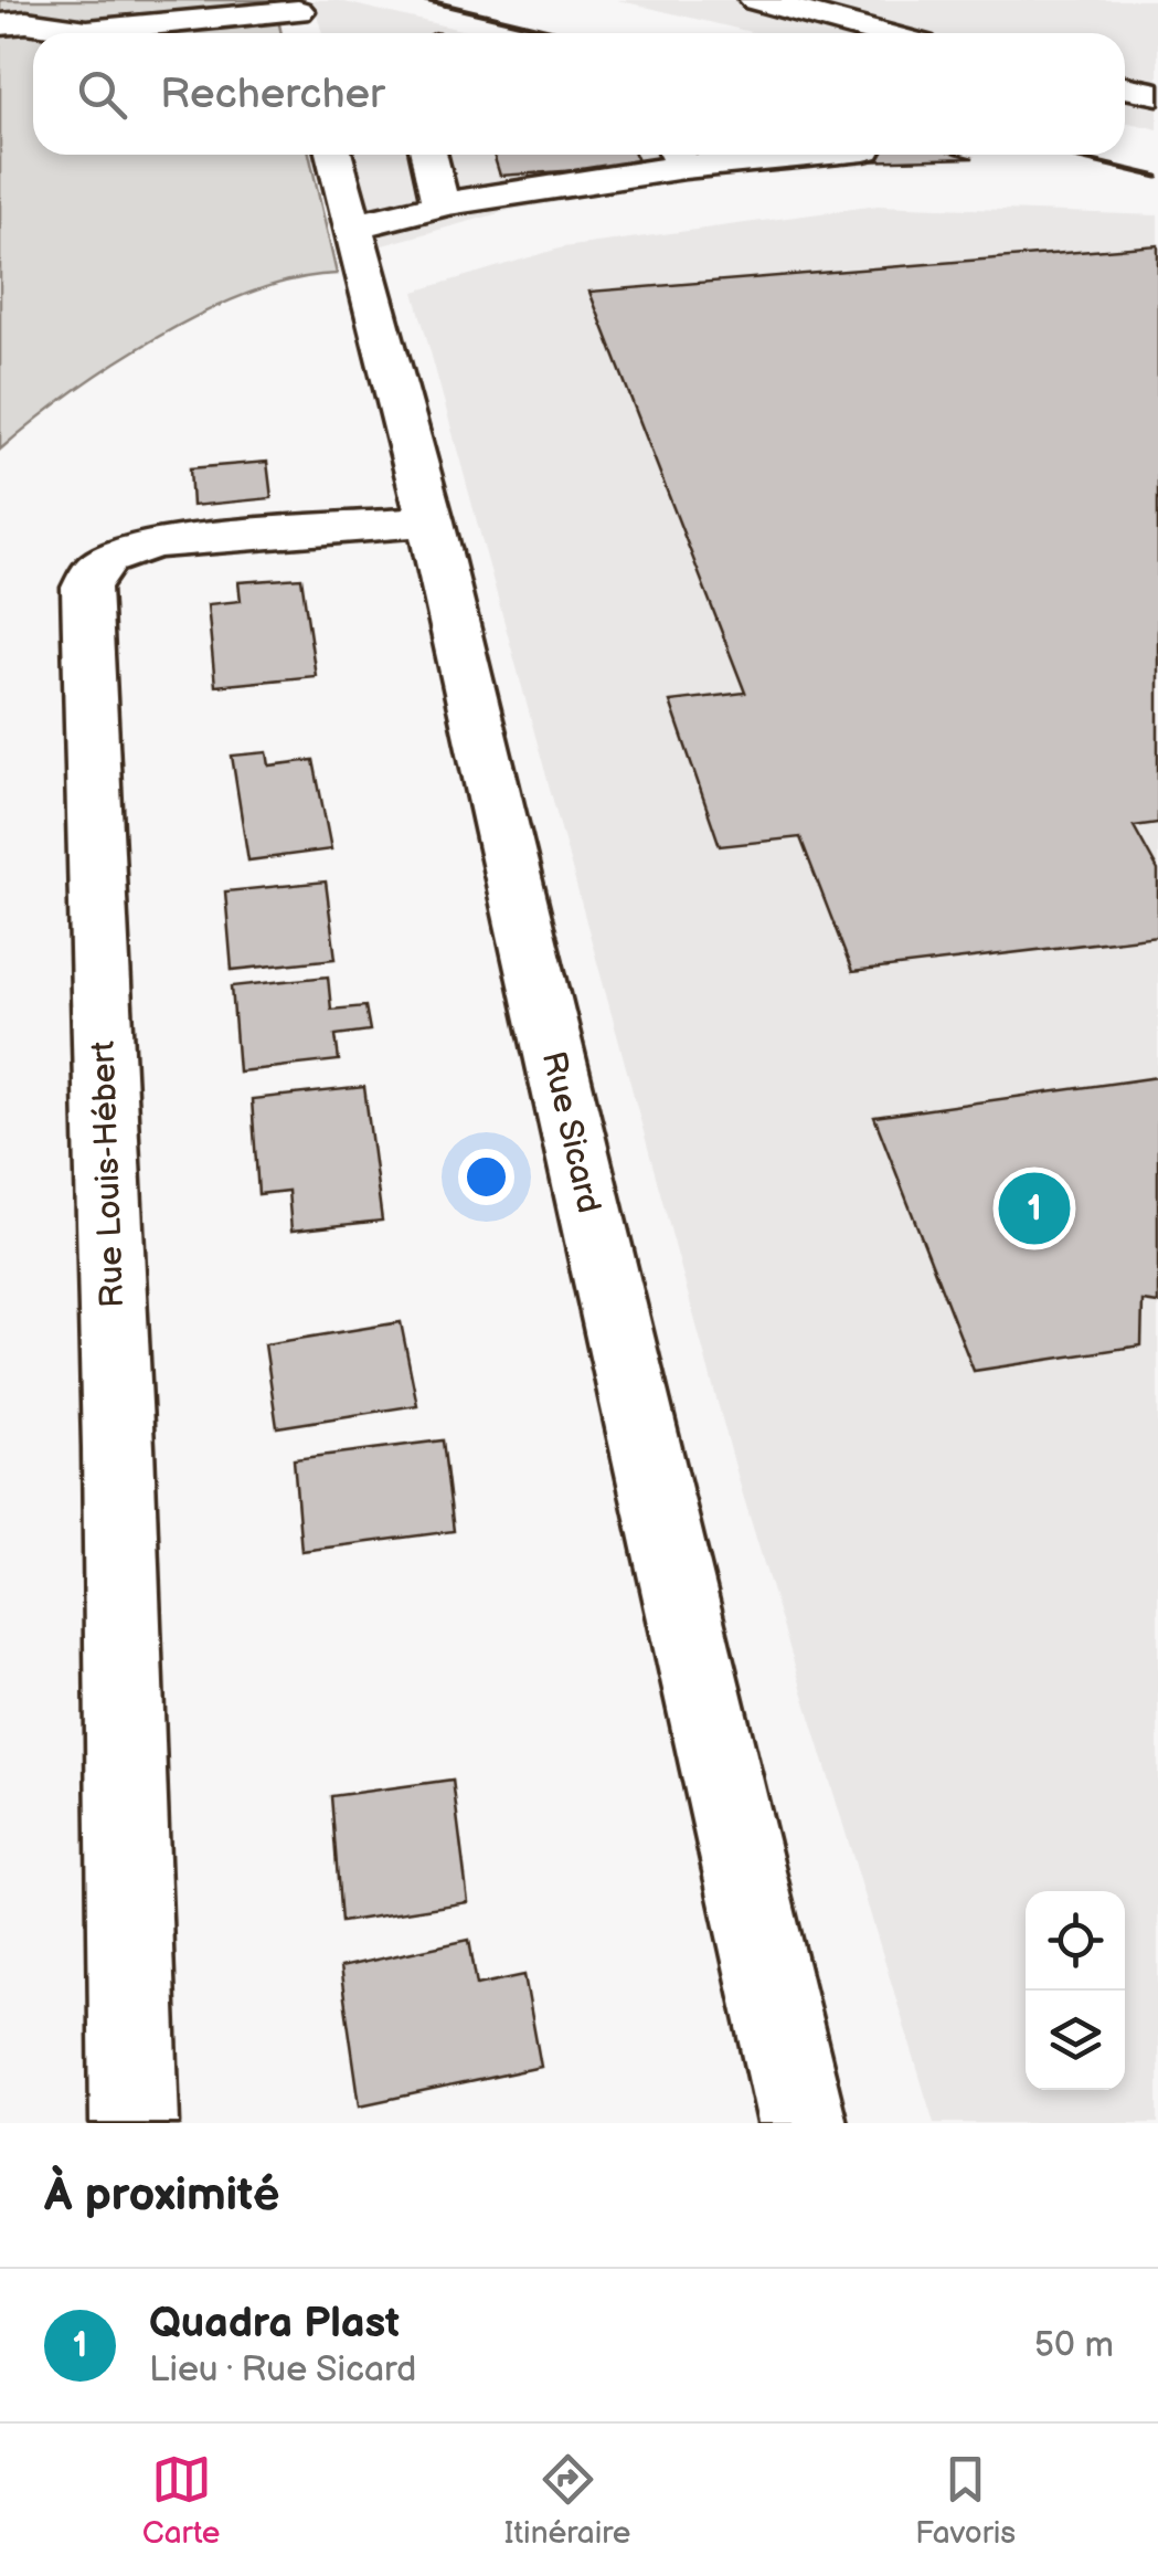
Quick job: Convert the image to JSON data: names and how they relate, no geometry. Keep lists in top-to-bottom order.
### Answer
{
  "streets": {
    "street": ["Rue Sicard", "Rue Louis-Hébert"]
  },
  "crossings": [
    ["Rue Sicard", "Rue Louis-Hébert"]
  ],
  "page": {
    "search": "Rechercher",
    "pins": "1",
    "heading": "À proximité",
    "list": [
      {
        "mark": "1",
        "name": "Quadra Plast",
        "note": "Lieu · Rue Sicard",
        "value": "50 m"
      }
    ],
    "nav": ["Carte", "Itinéraire", "Favoris"]
  }
}
